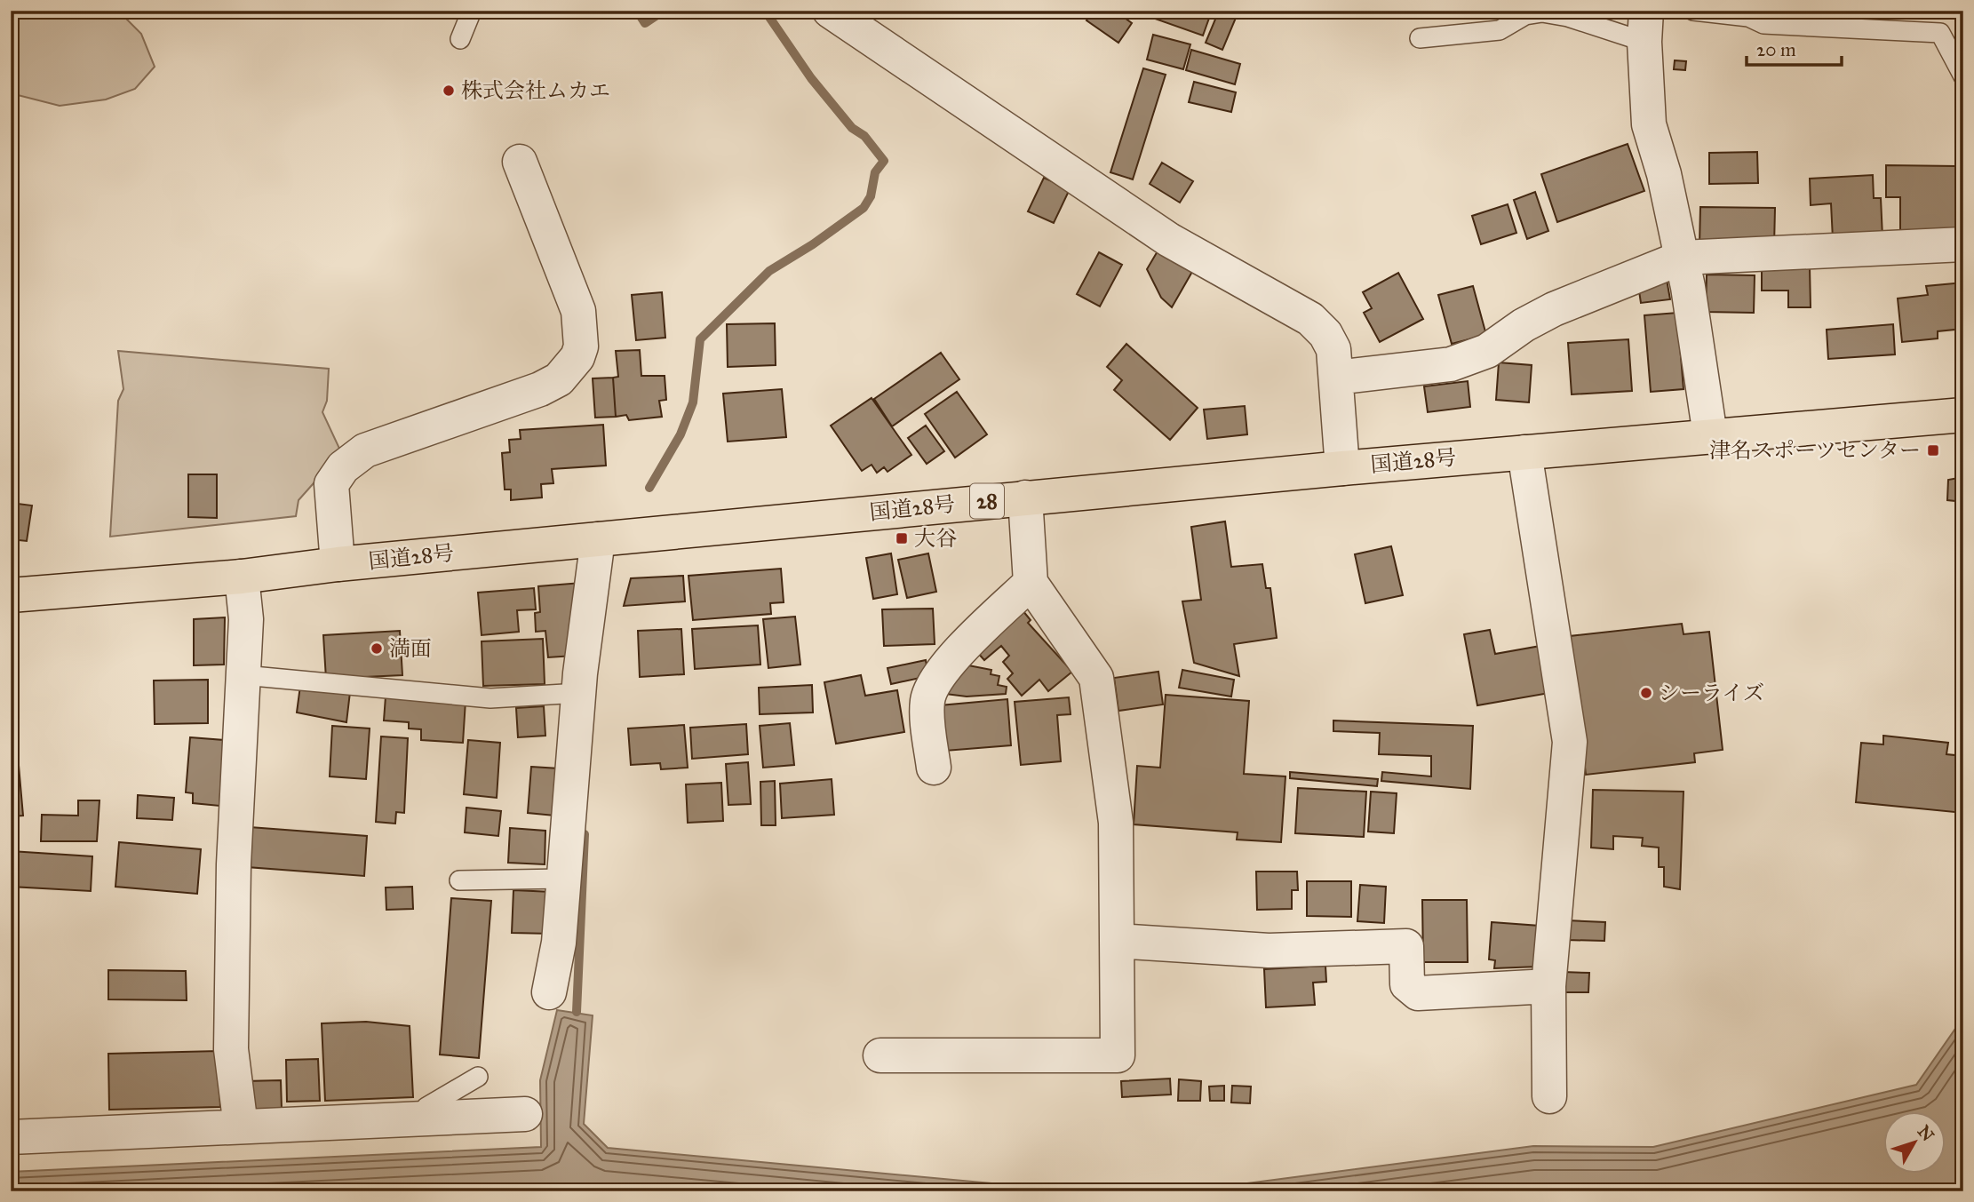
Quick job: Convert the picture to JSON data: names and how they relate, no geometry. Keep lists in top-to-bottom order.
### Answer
{
  "streets": {
    "highway": ["国道28号", "28"]
  },
  "places": {
    "other": ["株式会社ムカエ", "満面", "シーライズ"],
    "transit": ["津名スポーツセンター", "大谷"]
  },
  "scale_bar": "20 m",
  "north": "top right"
}
